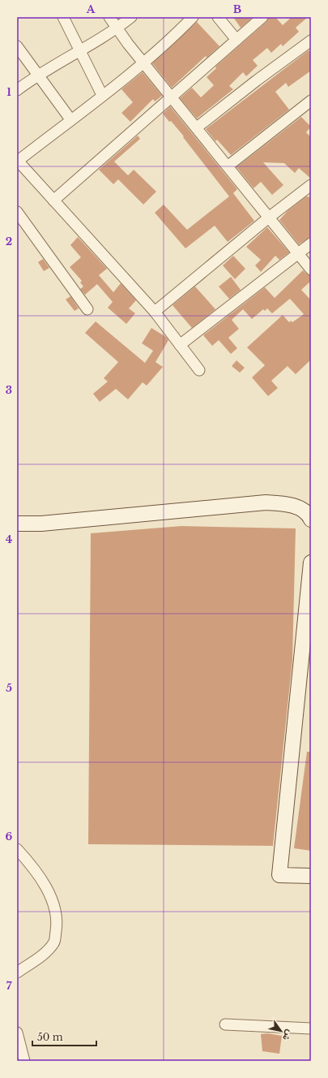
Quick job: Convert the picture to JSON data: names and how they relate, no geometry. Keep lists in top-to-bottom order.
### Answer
{
  "scale_bar": "50 m",
  "north": "bottom right",
  "grid": {
    "columns": ["A", "B"],
    "rows": [
      "1",
      "2",
      "3",
      "4",
      "5",
      "6",
      "7"
    ]
  }
}
